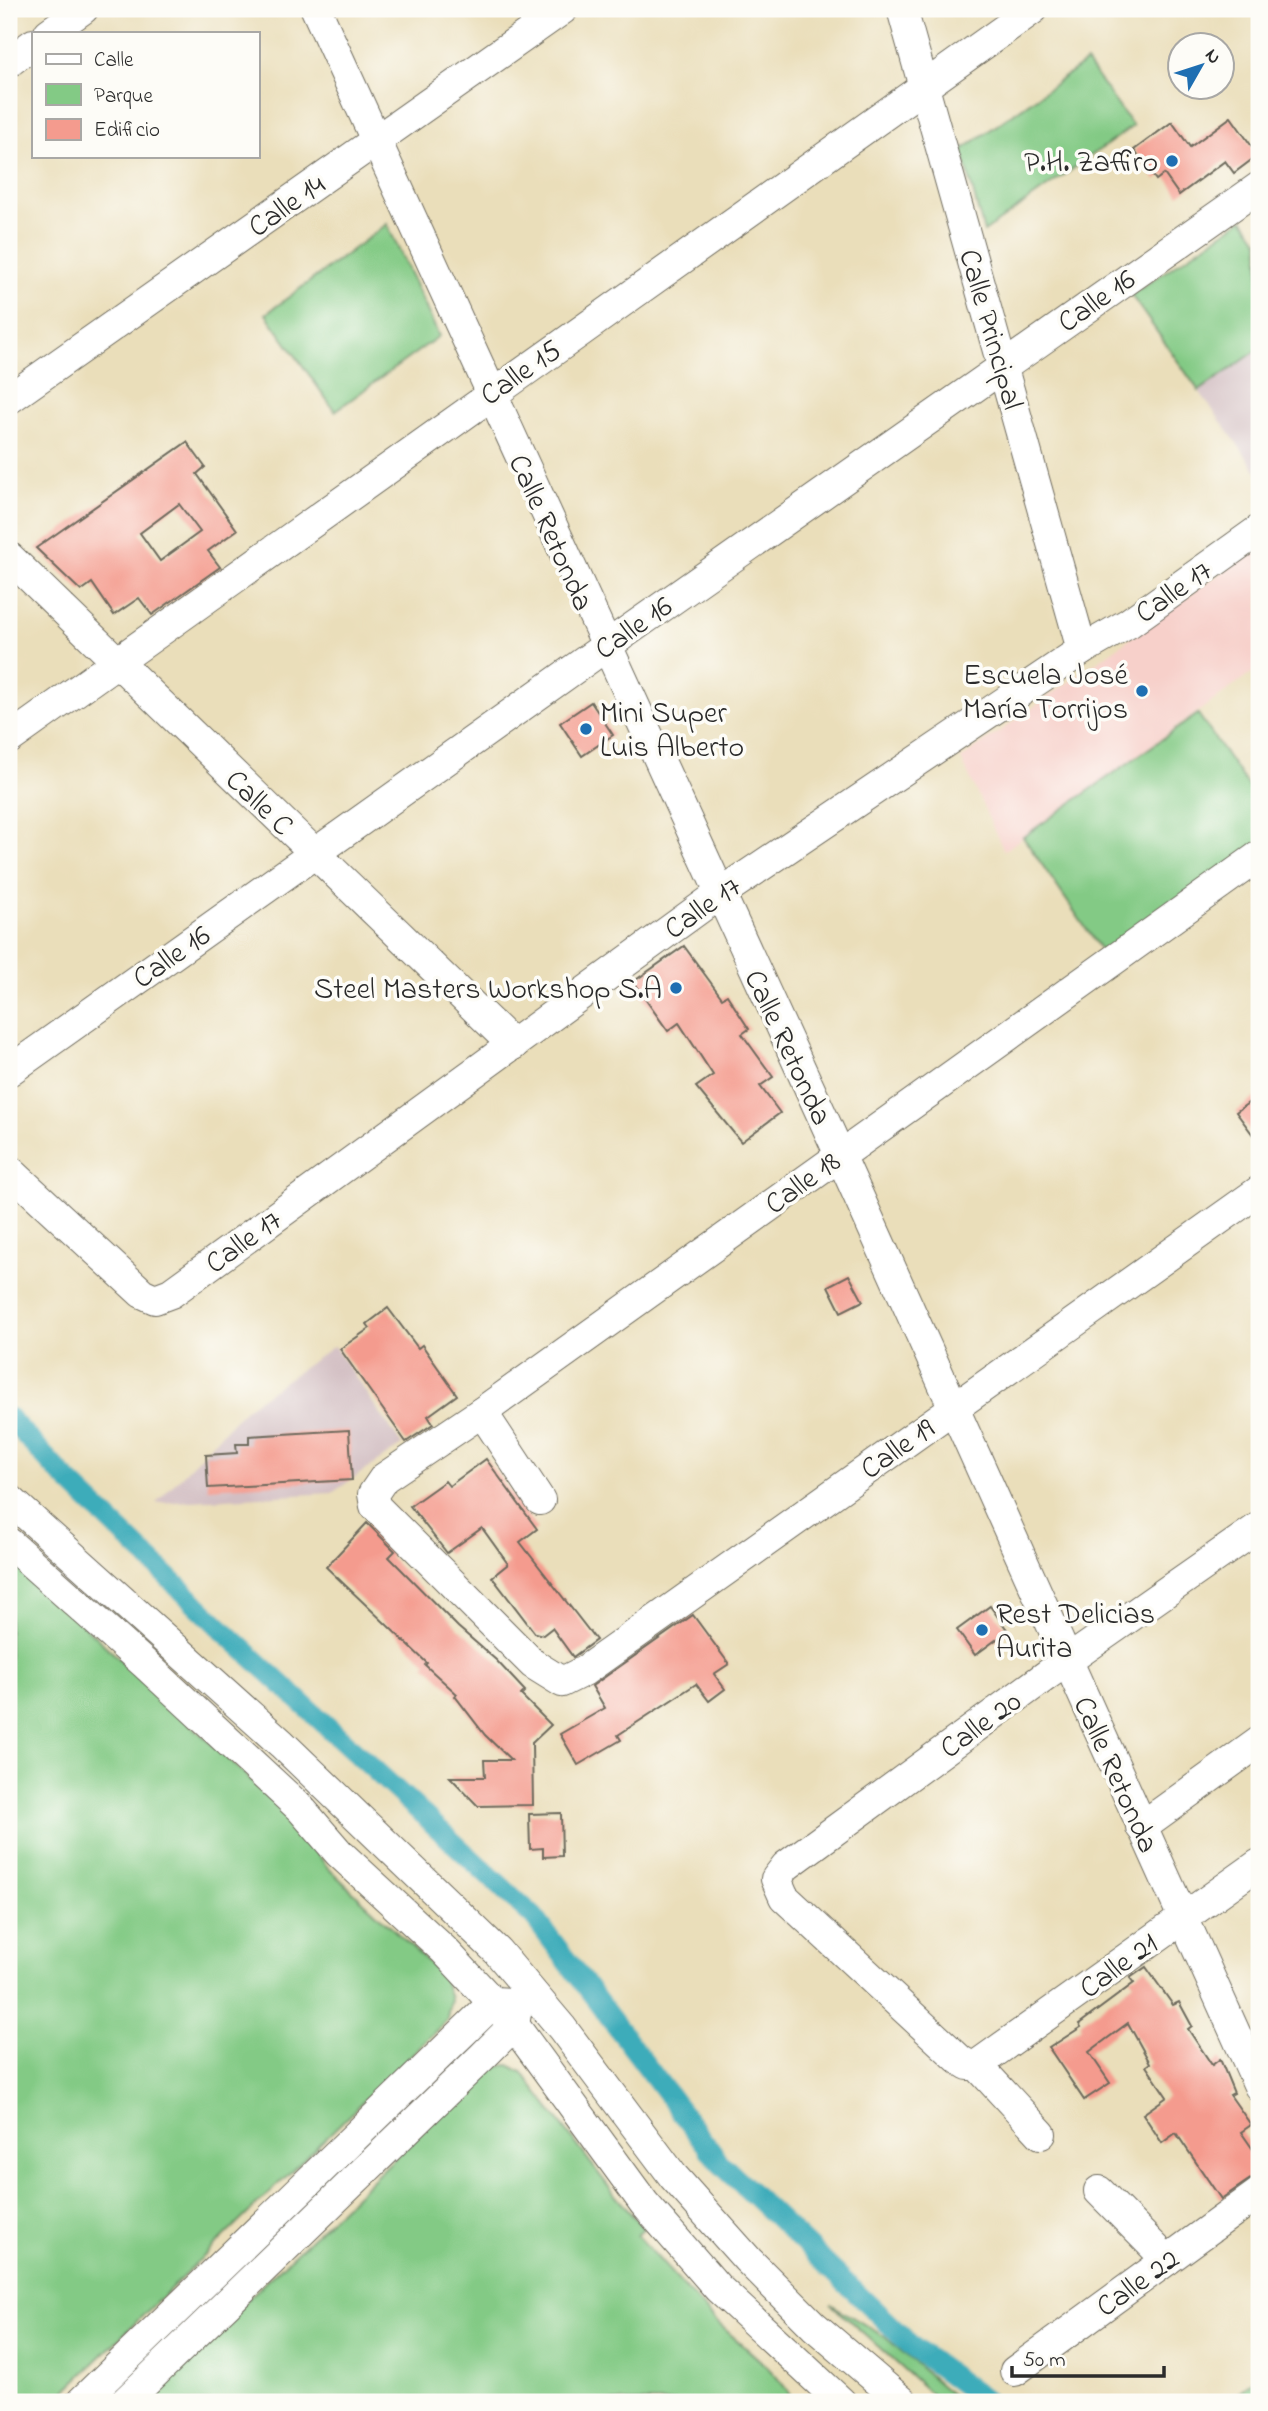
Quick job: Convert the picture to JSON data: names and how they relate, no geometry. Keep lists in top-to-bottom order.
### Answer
{
  "streets": {
    "street": [
      "Calle 14",
      "Calle 16",
      "Calle Principal",
      "Calle 15",
      "Calle Retonda",
      "Calle 17",
      "Calle C",
      "Calle 18",
      "Calle 19",
      "Calle 20",
      "Calle 21",
      "Calle 22"
    ]
  },
  "crossings": [
    ["Calle 14", "Calle Retonda"],
    ["Calle 16", "Calle Principal"],
    ["Calle 16", "Calle Retonda"],
    ["Calle 16", "Calle C"],
    ["Calle Principal", "Calle 15"],
    ["Calle Principal", "Calle 17"],
    ["Calle 15", "Calle Retonda"],
    ["Calle 15", "Calle C"],
    ["Calle Retonda", "Calle 17"],
    ["Calle Retonda", "Calle 18"],
    ["Calle Retonda", "Calle 19"],
    ["Calle Retonda", "Calle 20"],
    ["Calle Retonda", "Calle 21"],
    ["Calle 17", "Calle C"],
    ["Calle 18", "Calle 19"],
    ["Calle 20", "Calle 21"]
  ],
  "places": [
    "P.H. Zaffiro",
    "Escuela José María Torrijos",
    "Mini Super Luis Alberto",
    "Steel Masters Workshop S.A",
    "Rest Delicias Aurita"
  ],
  "legend": ["Calle", "Parque", "Edificio"],
  "scale_bar": "50 m",
  "north": "top right"
}
